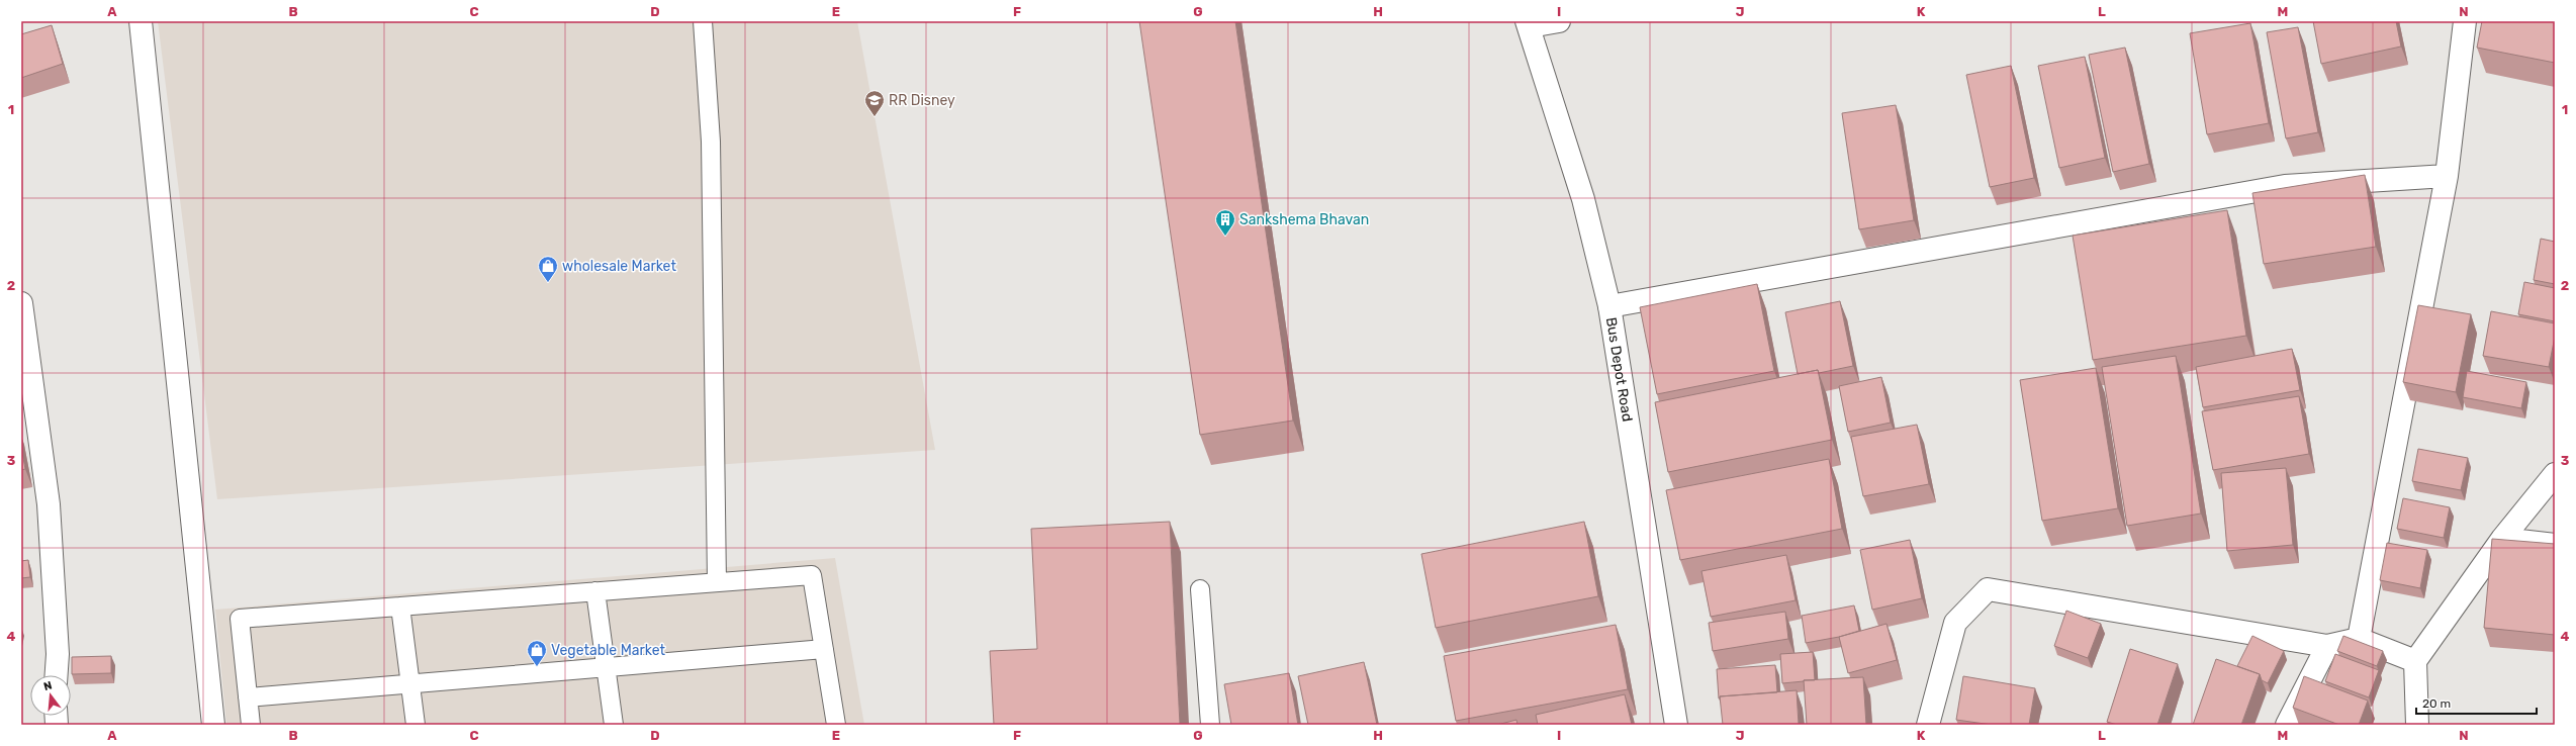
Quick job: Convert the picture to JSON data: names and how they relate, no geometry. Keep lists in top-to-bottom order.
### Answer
{
  "streets": {
    "street": ["Bus Depot Road"]
  },
  "places": {
    "school or university": ["RR Disney"],
    "building": ["Sankshema Bhavan"],
    "shop": ["wholesale Market", "Vegetable Market"]
  },
  "scale_bar": "20 m",
  "north": "top",
  "grid": {
    "columns": [
      "A",
      "B",
      "C",
      "D",
      "E",
      "F",
      "G",
      "H",
      "I",
      "J",
      "K",
      "L",
      "M",
      "N"
    ],
    "rows": [
      "1",
      "2",
      "3",
      "4"
    ]
  }
}
